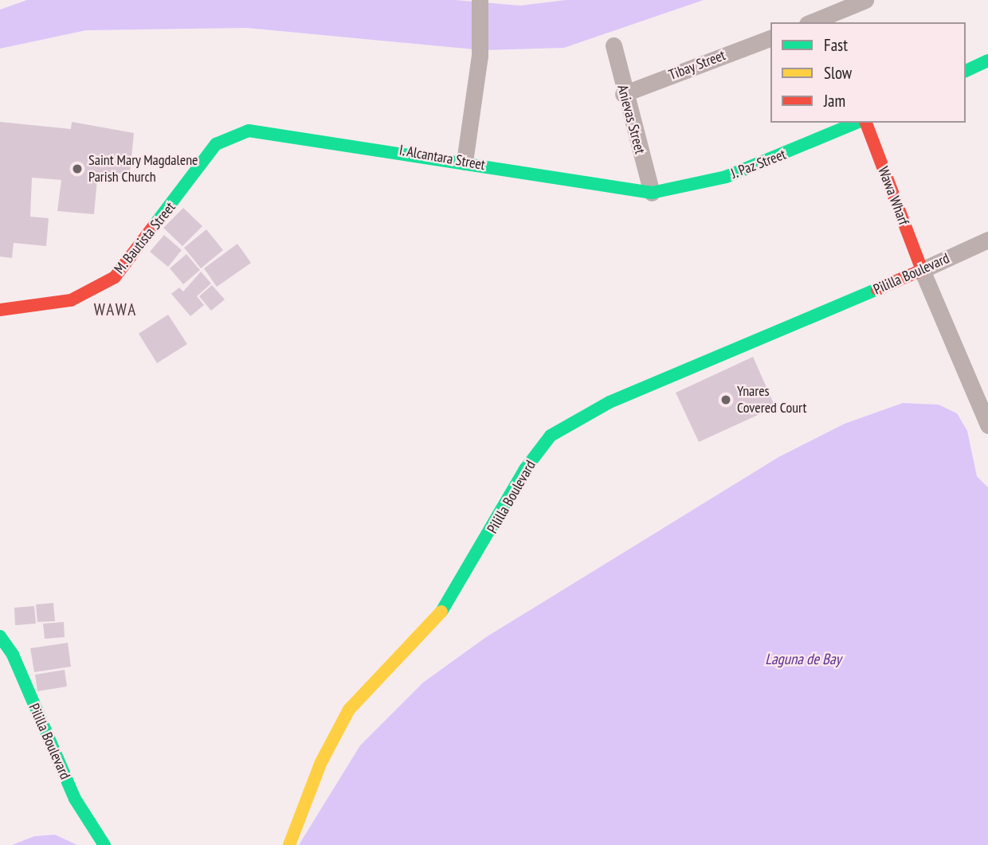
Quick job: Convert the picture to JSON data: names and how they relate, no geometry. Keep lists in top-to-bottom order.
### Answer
{
  "streets": {
    "street": [
      "Tibay Street",
      "Anievas Street",
      "I. Alcantara Street",
      "J. Paz Street",
      "Wawa Wharf",
      "M. Bautista Street",
      "Pililla Boulevard"
    ]
  },
  "crossings": [
    ["Tibay Street", "Anievas Street"],
    ["Anievas Street", "I. Alcantara Street"],
    ["Anievas Street", "J. Paz Street"],
    ["I. Alcantara Street", "J. Paz Street"],
    ["I. Alcantara Street", "M. Bautista Street"],
    ["Wawa Wharf", "Pililla Boulevard"]
  ],
  "districts": ["WAWA"],
  "water": ["Laguna de Bay"],
  "places": ["Saint Mary Magdalene Parish Church", "Ynares Covered Court"],
  "legend": ["Fast", "Slow", "Jam"]
}
